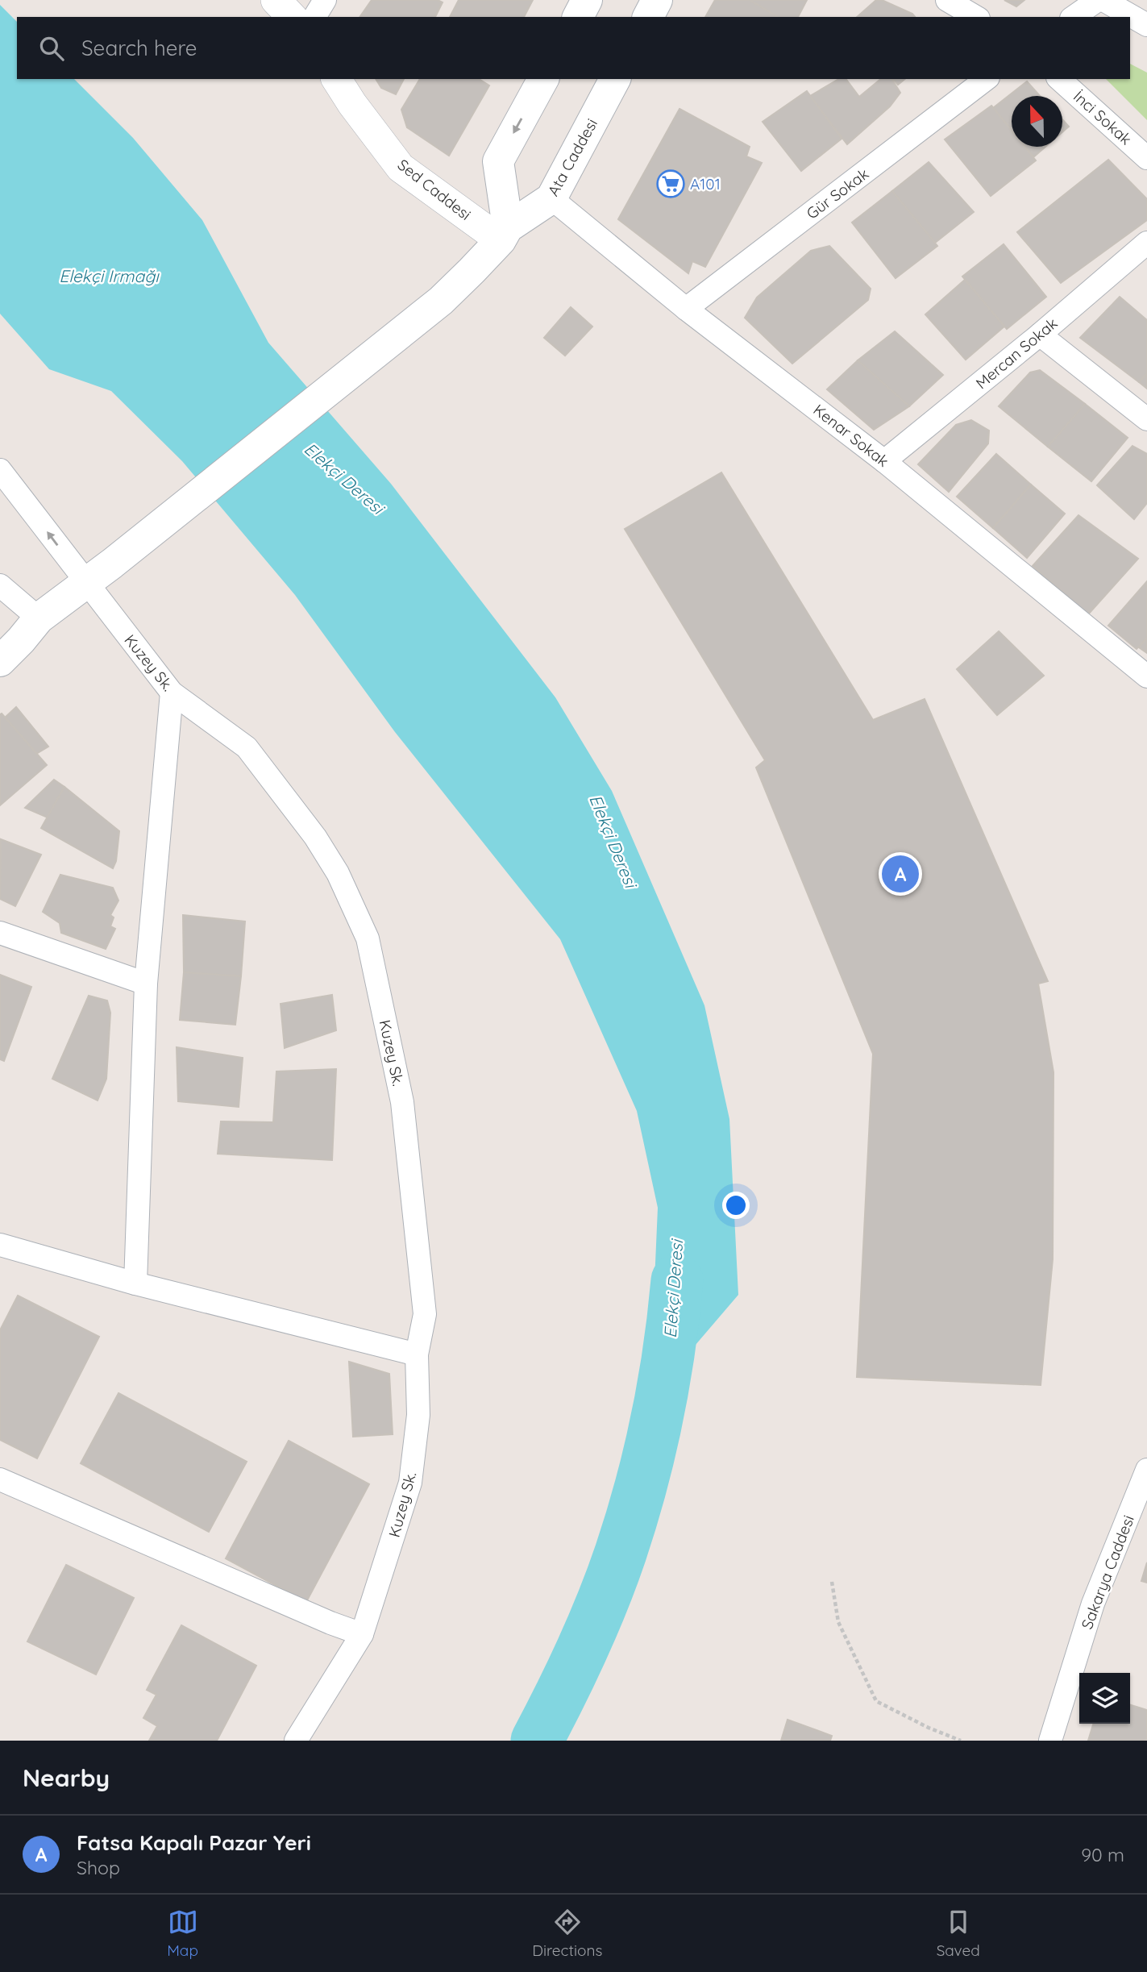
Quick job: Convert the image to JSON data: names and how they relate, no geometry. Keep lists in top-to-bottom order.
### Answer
{
  "streets": {
    "main road": ["Ata Caddesi"],
    "street": [
      "İnci Sokak",
      "Sed Caddesi",
      "Gür Sokak",
      "Mercan Sokak",
      "Kenar Sokak",
      "Kuzey Sk.",
      "Sakarya Caddesi"
    ]
  },
  "crossings": [
    ["Ata Caddesi", "Sed Caddesi"],
    ["Ata Caddesi", "Kenar Sokak"],
    ["Ata Caddesi", "Kuzey Sk."],
    ["Gür Sokak", "Kenar Sokak"],
    ["Mercan Sokak", "Kenar Sokak"]
  ],
  "water": ["Elekçi Irmağı", "Elekçi Deresi"],
  "places": {
    "supermarket": ["A101"]
  },
  "north": "top",
  "page": {
    "search": "Search here",
    "pins": "A",
    "heading": "Nearby",
    "list": [
      {
        "mark": "A",
        "name": "Fatsa Kapalı Pazar Yeri",
        "note": "Shop",
        "value": "90 m"
      }
    ],
    "nav": ["Map", "Directions", "Saved"]
  }
}
